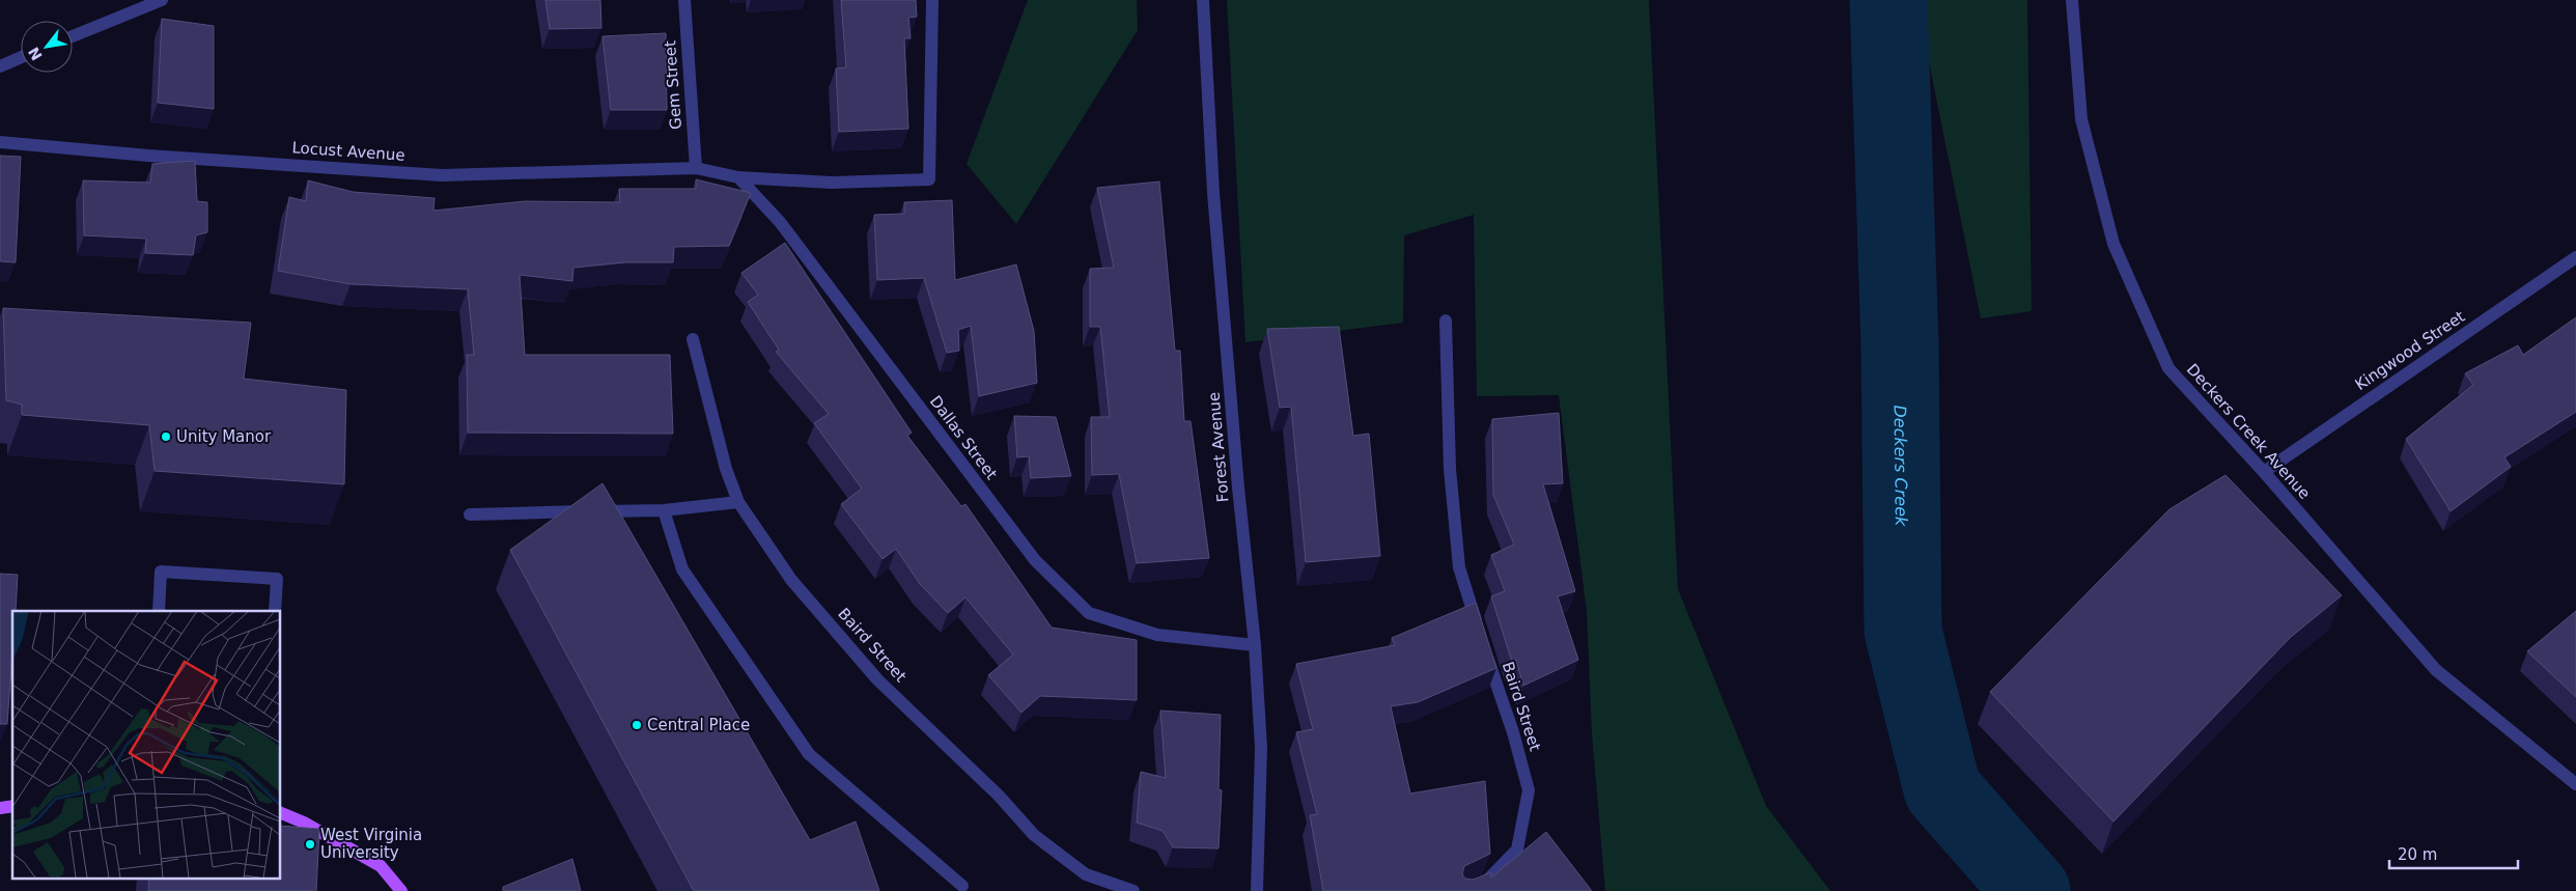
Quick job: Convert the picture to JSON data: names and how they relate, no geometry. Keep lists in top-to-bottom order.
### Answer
{
  "streets": {
    "street": [
      "Gem Street",
      "Locust Avenue",
      "Kingwood Street",
      "Deckers Creek Avenue",
      "Dallas Street",
      "Forest Avenue",
      "Baird Street"
    ]
  },
  "crossings": [
    ["Gem Street", "Locust Avenue"],
    ["Kingwood Street", "Deckers Creek Avenue"],
    ["Dallas Street", "Forest Avenue"]
  ],
  "water": ["Deckers Creek"],
  "places": ["Unity Manor", "Central Place", "West Virginia University"],
  "scale_bar": "20 m",
  "north": "bottom left"
}
